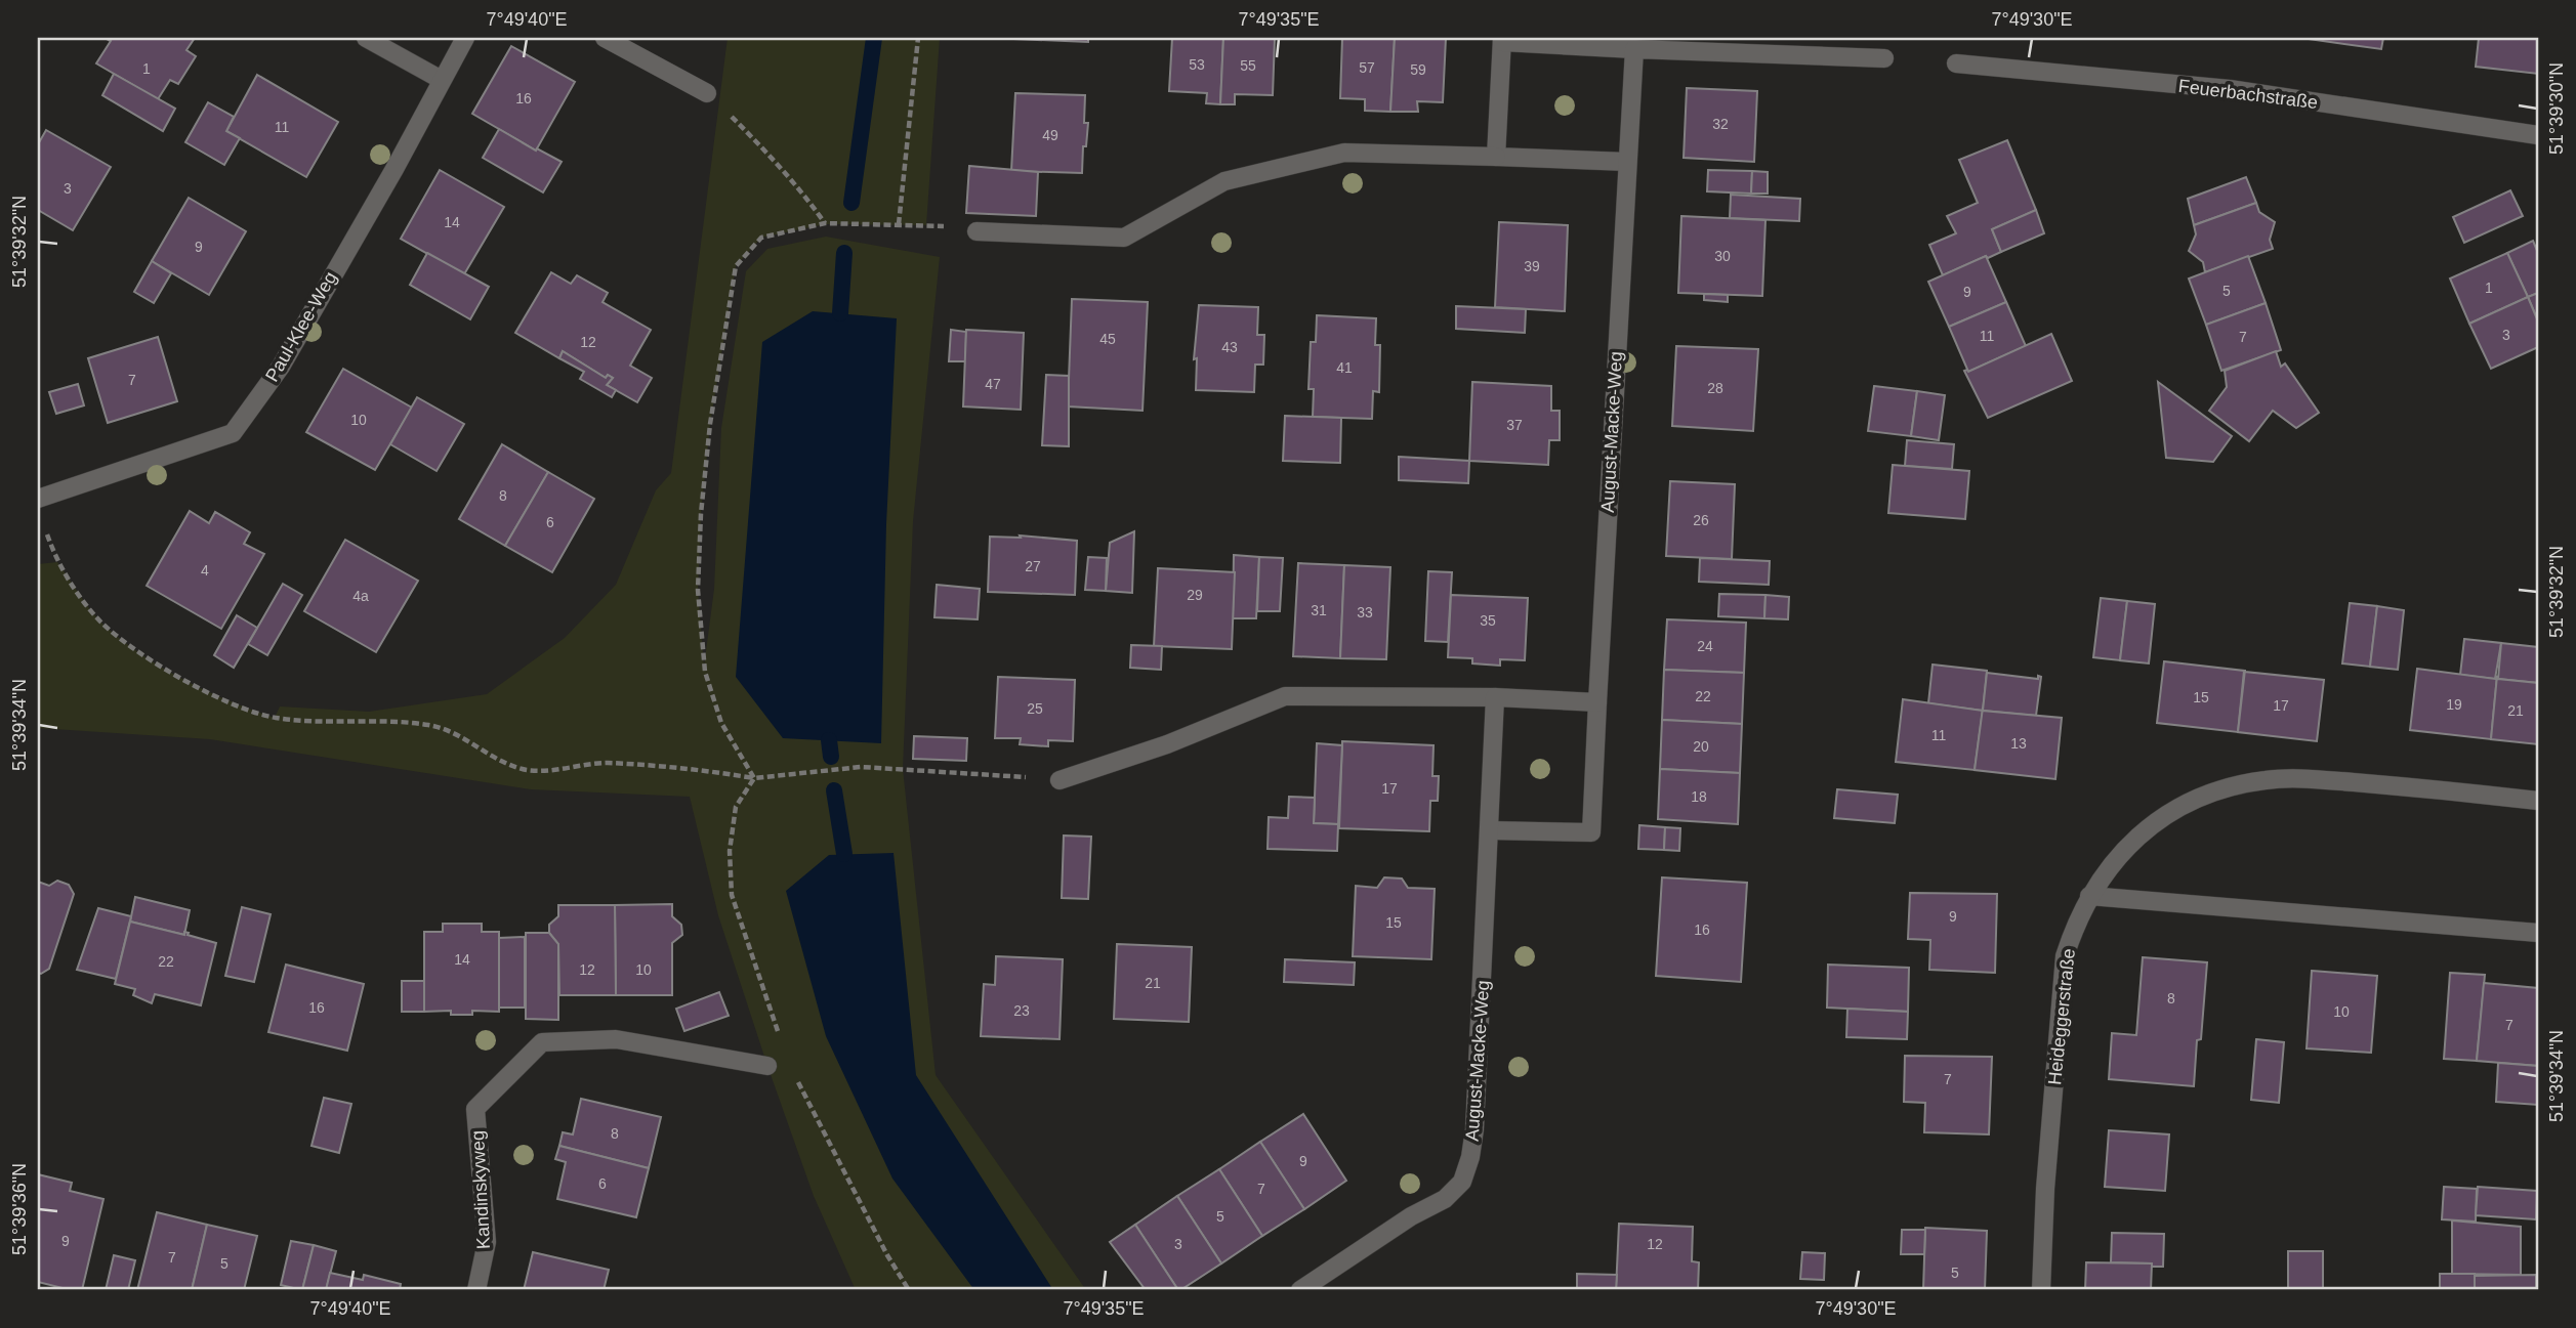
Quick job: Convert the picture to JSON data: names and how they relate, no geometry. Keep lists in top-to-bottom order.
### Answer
{
  "streets": {
    "street": [
      "Feuerbachstraße",
      "Paul-Klee-Weg",
      "August-Macke-Weg",
      "Heideggerstraße",
      "Kandinskyweg"
    ]
  },
  "house_numbers": [
    "53",
    "55",
    "57",
    "1",
    "59",
    "16",
    "32",
    "11",
    "49",
    "3",
    "14",
    "9",
    "30",
    "39",
    "1",
    "5",
    "9",
    "3",
    "11",
    "7",
    "45",
    "12",
    "43",
    "41",
    "7",
    "47",
    "28",
    "10",
    "37",
    "8",
    "26",
    "6",
    "27",
    "4",
    "29",
    "4a",
    "31",
    "33",
    "35",
    "24",
    "22",
    "15",
    "19",
    "17",
    "25",
    "21",
    "11",
    "13",
    "20",
    "17",
    "18",
    "9",
    "15",
    "16",
    "14",
    "22",
    "12",
    "10",
    "21",
    "8",
    "16",
    "23",
    "10",
    "7",
    "7",
    "8",
    "9",
    "6",
    "7",
    "5",
    "9",
    "3",
    "12",
    "7",
    "5",
    "5"
  ],
  "coordinates": [
    "7°49'40\"E",
    "7°49'35\"E",
    "7°49'30\"E",
    "51°39'30\"N",
    "51°39'32\"N",
    "51°39'34\"N",
    "51°39'36\"N"
  ]
}
